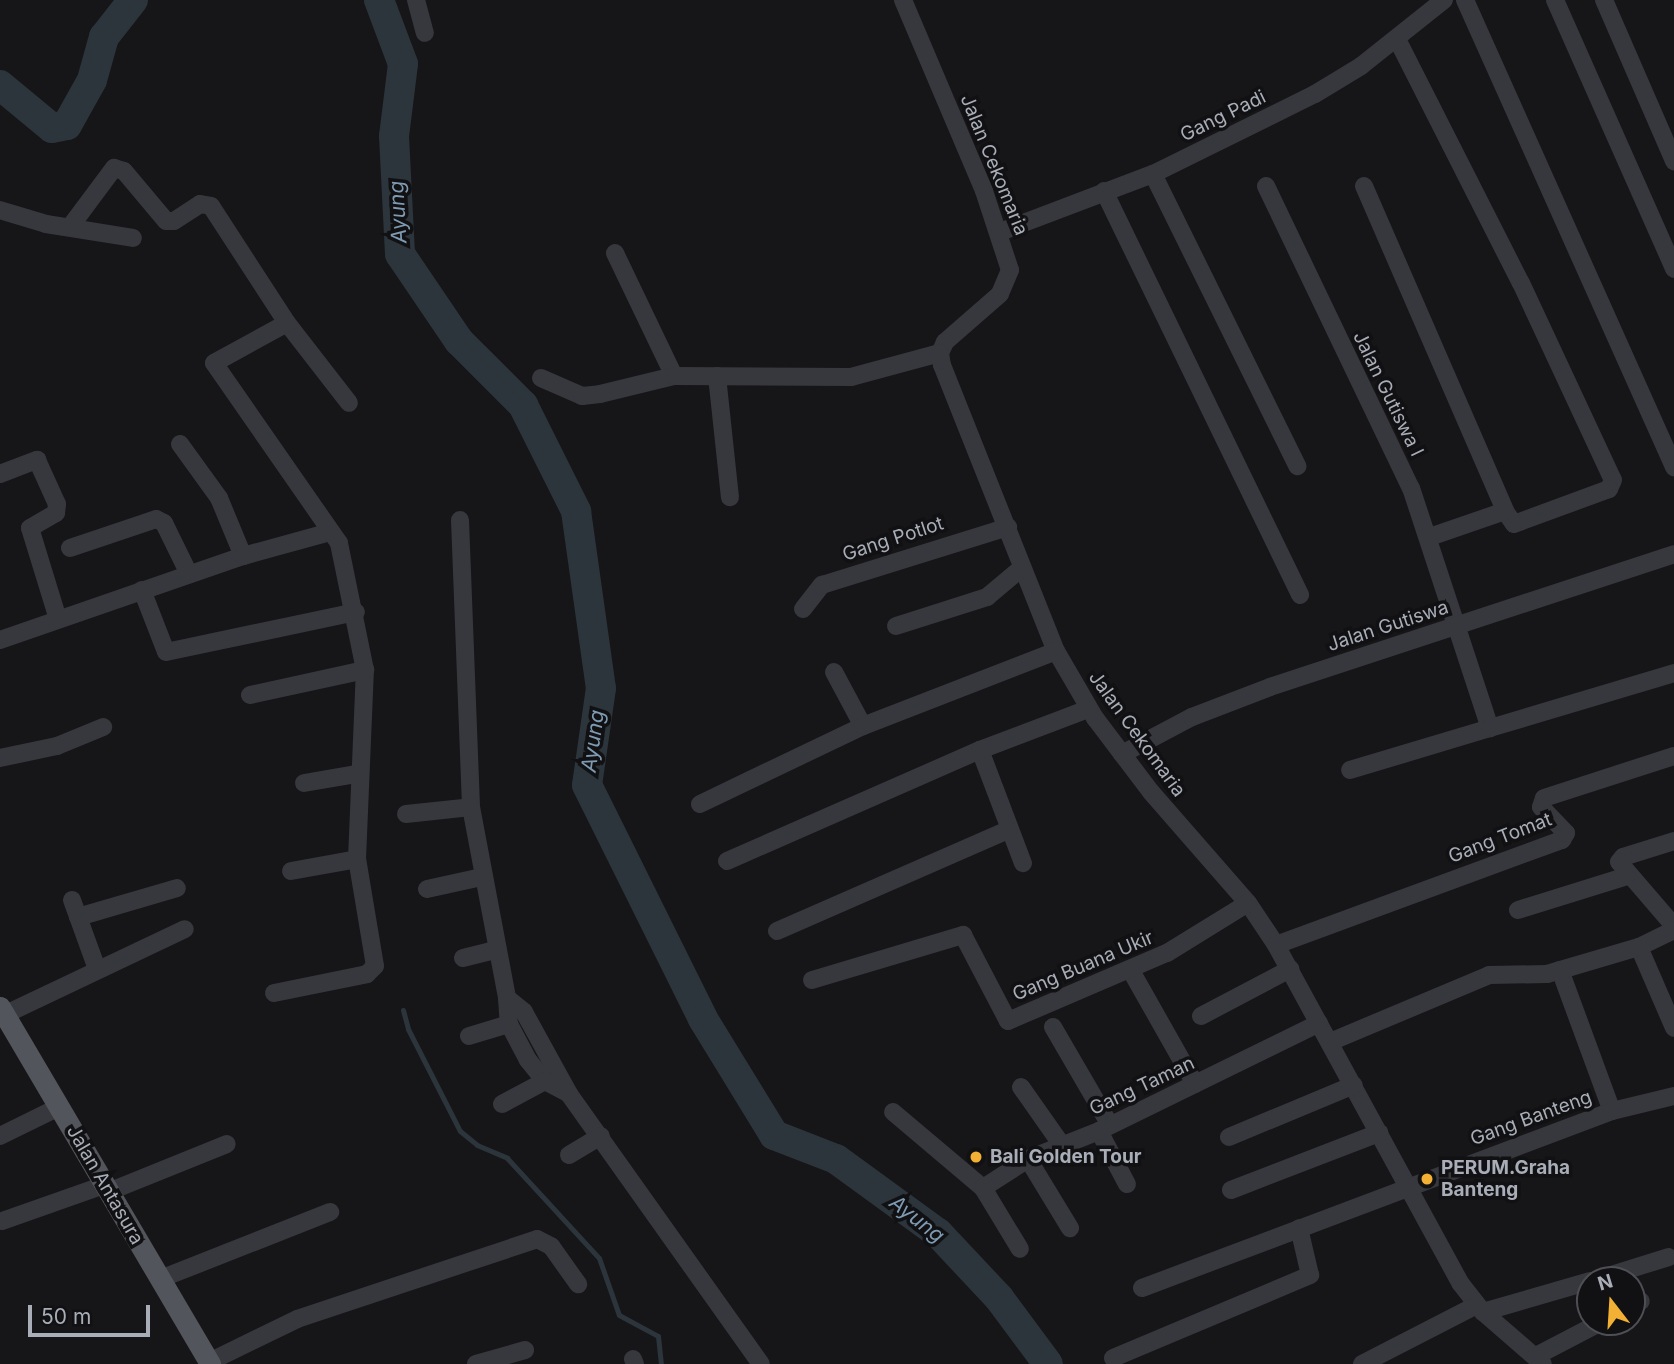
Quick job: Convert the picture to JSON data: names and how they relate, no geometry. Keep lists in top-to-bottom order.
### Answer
{
  "streets": {
    "main road": ["Jalan Antasura"],
    "street": [
      "Gang Padi",
      "Jalan Cekomaria",
      "Jalan Gutiswa I",
      "Gang Potlot",
      "Jalan Gutiswa",
      "Gang Tomat",
      "Gang Buana Ukir",
      "Gang Taman",
      "Gang Banteng"
    ]
  },
  "crossings": [
    ["Gang Padi", "Jalan Cekomaria"],
    ["Jalan Cekomaria", "Gang Potlot"],
    ["Jalan Cekomaria", "Jalan Gutiswa"],
    ["Jalan Cekomaria", "Gang Tomat"],
    ["Jalan Cekomaria", "Gang Buana Ukir"],
    ["Jalan Cekomaria", "Gang Taman"],
    ["Jalan Cekomaria", "Gang Banteng"],
    ["Jalan Gutiswa I", "Jalan Gutiswa"]
  ],
  "water": ["Ayung"],
  "places": ["Bali Golden Tour", "PERUM.Graha Banteng"],
  "scale_bar": "50 m",
  "north": "top"
}
